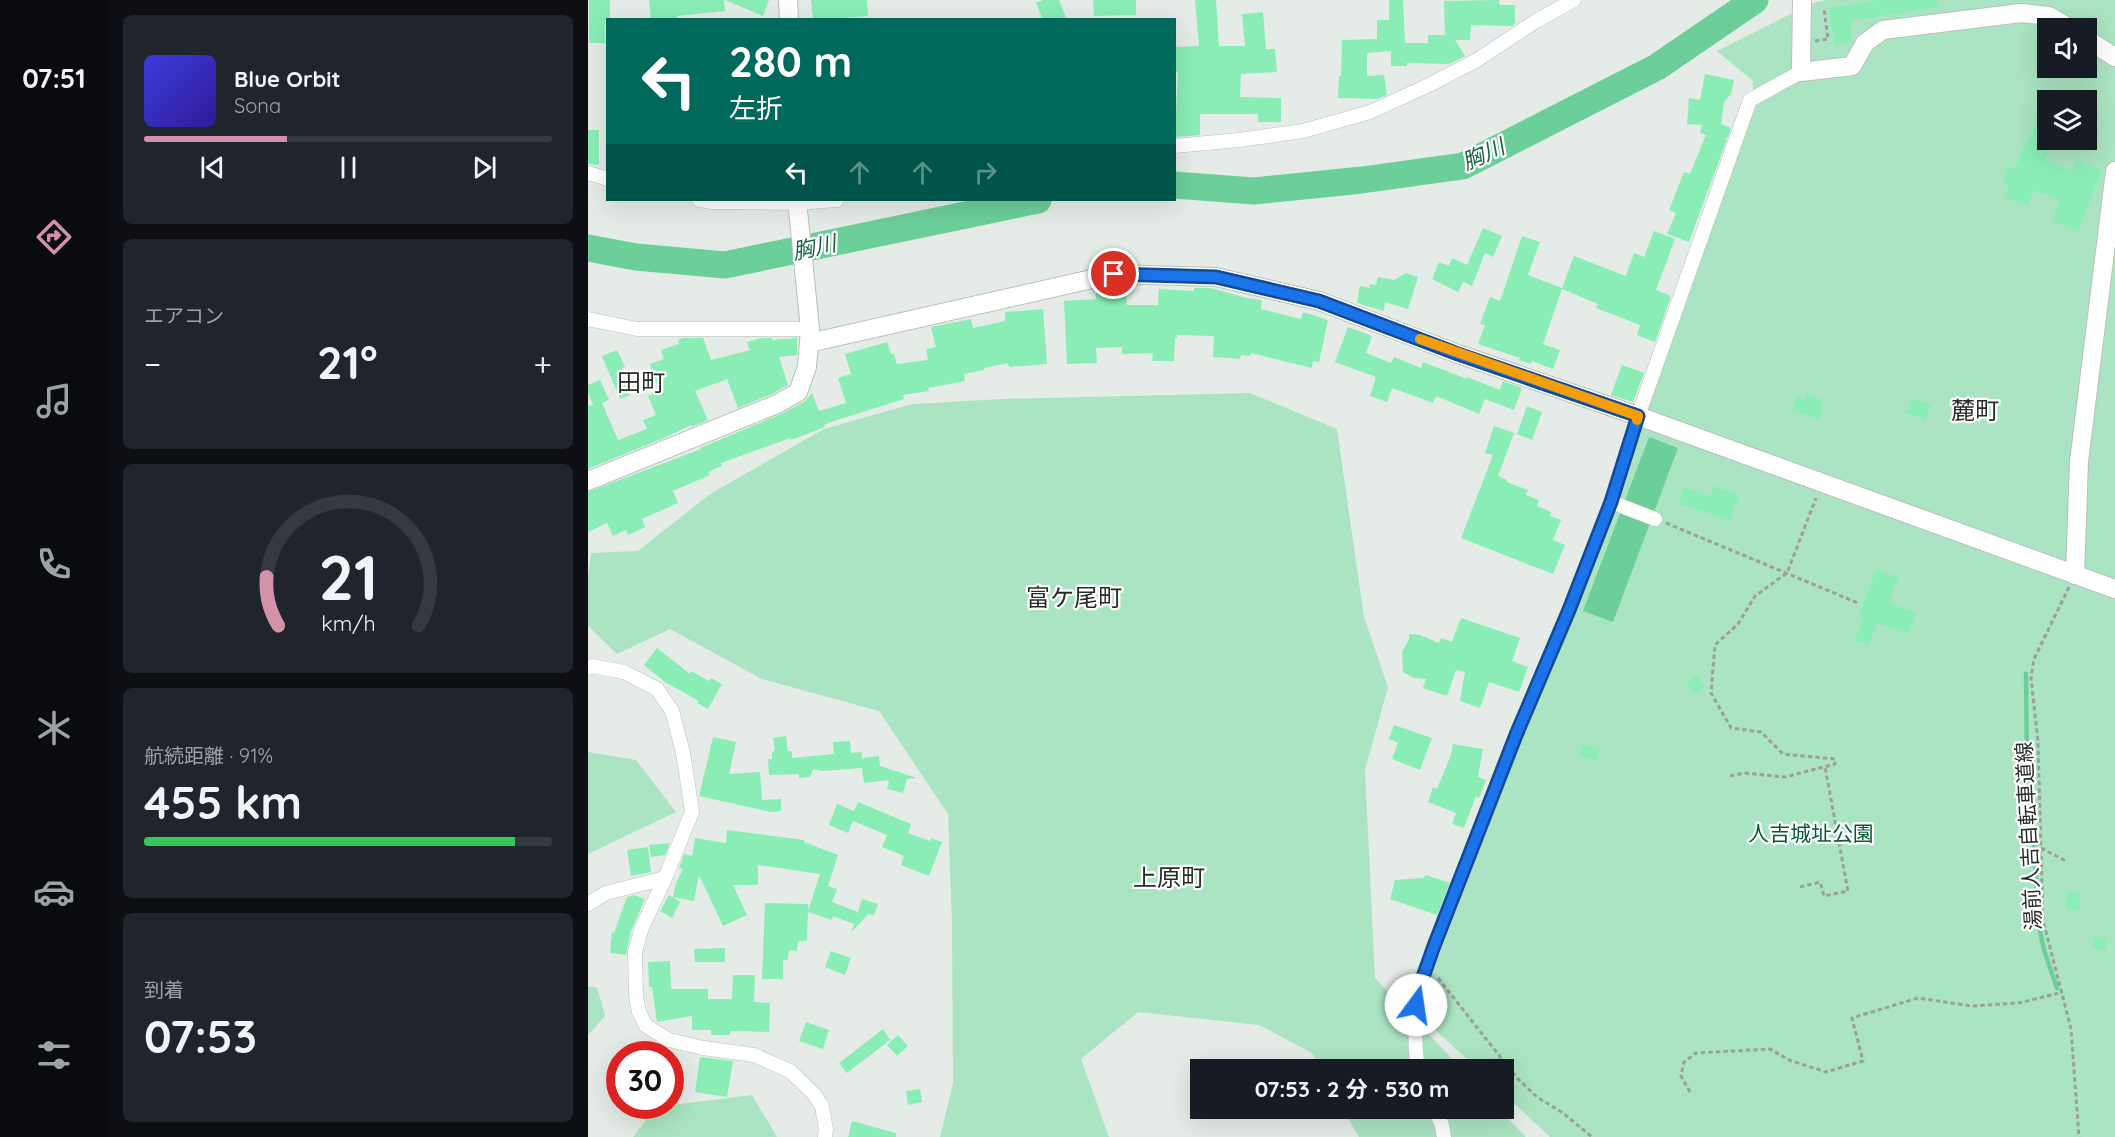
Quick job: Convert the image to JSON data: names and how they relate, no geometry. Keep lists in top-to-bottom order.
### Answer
{
  "streets": {
    "path": ["湯前人吉自転車道線"]
  },
  "districts": [
    "田町",
    "麓町",
    "富ケ尾町",
    "上原町"
  ],
  "water": ["胸川"],
  "parks": ["人吉城址公園"],
  "page": {
    "tabs": "07:51",
    "turn": ["280 m", "左折"],
    "song": ["Blue Orbit", "Sona"],
    "tile": [
      "エアコン",
      ["航続距離 · 91%", "455 km"],
      ["到着", "07:53"]
    ],
    "heat": ["−", "21°", "+"],
    "limit": "30",
    "trip": "07:53 · 2 分 · 530 m",
    "gauge": ["21", "km/h"]
  }
}
